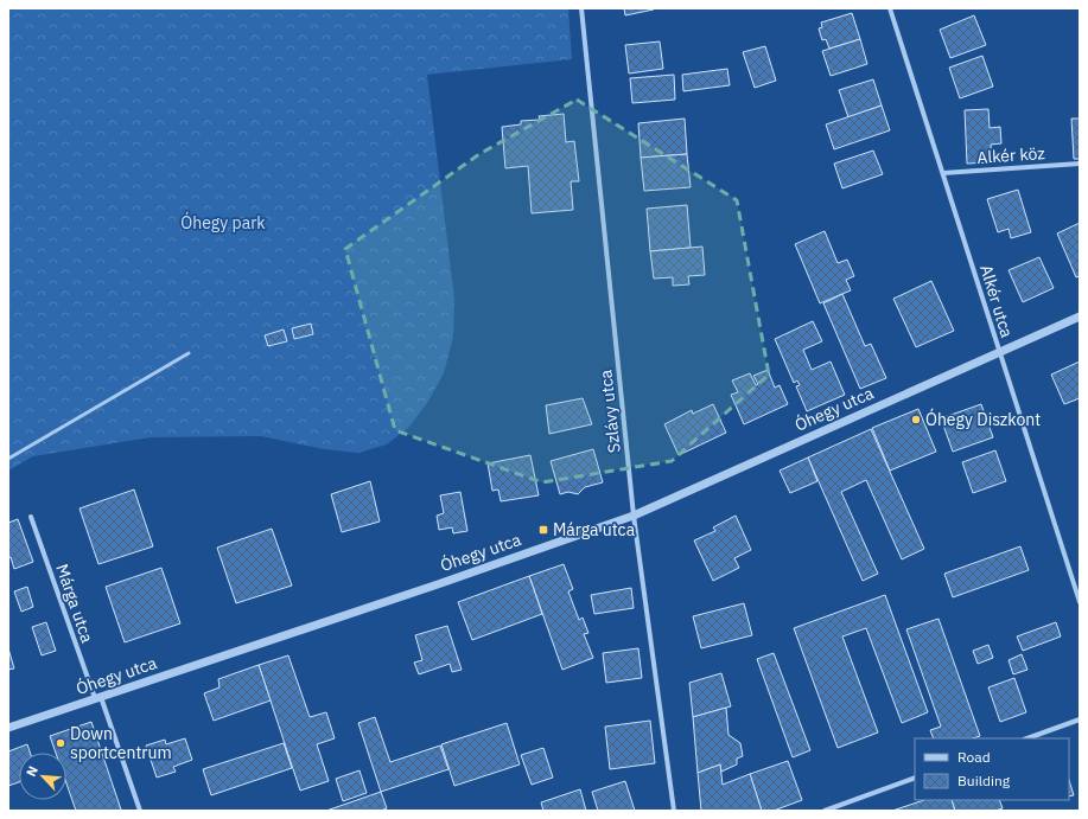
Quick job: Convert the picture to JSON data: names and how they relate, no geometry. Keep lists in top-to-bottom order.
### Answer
{
  "streets": {
    "street": [
      "Alkér köz",
      "Alkér utca",
      "Óhegy utca",
      "Szlávy utca",
      "Márga utca"
    ]
  },
  "crossings": [
    ["Alkér köz", "Alkér utca"],
    ["Alkér utca", "Óhegy utca"],
    ["Óhegy utca", "Szlávy utca"],
    ["Óhegy utca", "Márga utca"]
  ],
  "parks": ["Óhegy park"],
  "places": {
    "other": ["Óhegy Diszkont", "Down sportcentrum"],
    "transit": ["Márga utca"]
  },
  "legend": ["Road", "Building"],
  "north": "top left"
}
